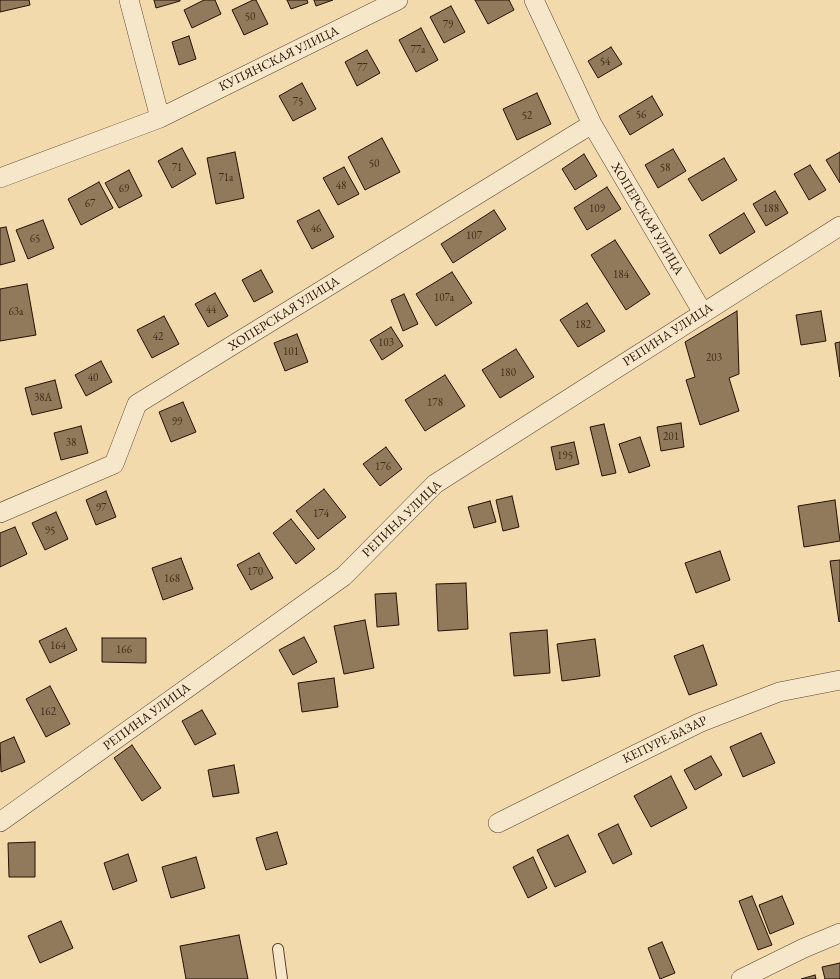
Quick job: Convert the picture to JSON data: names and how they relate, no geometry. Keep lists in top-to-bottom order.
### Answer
{
  "streets": {
    "street": [
      "КУПЯНСКАЯ УЛИЦА",
      "ХОПЕРСКАЯ УЛИЦА",
      "РЕПИНА УЛИЦА",
      "КЕПУРЕ-БАЗАР"
    ]
  },
  "crossings": [
    ["ХОПЕРСКАЯ УЛИЦА", "РЕПИНА УЛИЦА"]
  ],
  "house_numbers": [
    "50",
    "79",
    "77а",
    "54",
    "77",
    "75",
    "56",
    "52",
    "50",
    "71",
    "58",
    "71а",
    "48",
    "69",
    "67",
    "109",
    "188",
    "46",
    "107",
    "65",
    "184",
    "107а",
    "44",
    "63а",
    "182",
    "42",
    "103",
    "101",
    "203",
    "180",
    "40",
    "38А",
    "178",
    "99",
    "201",
    "38",
    "195",
    "176",
    "97",
    "174",
    "95",
    "170",
    "168",
    "164",
    "166",
    "162"
  ]
}
